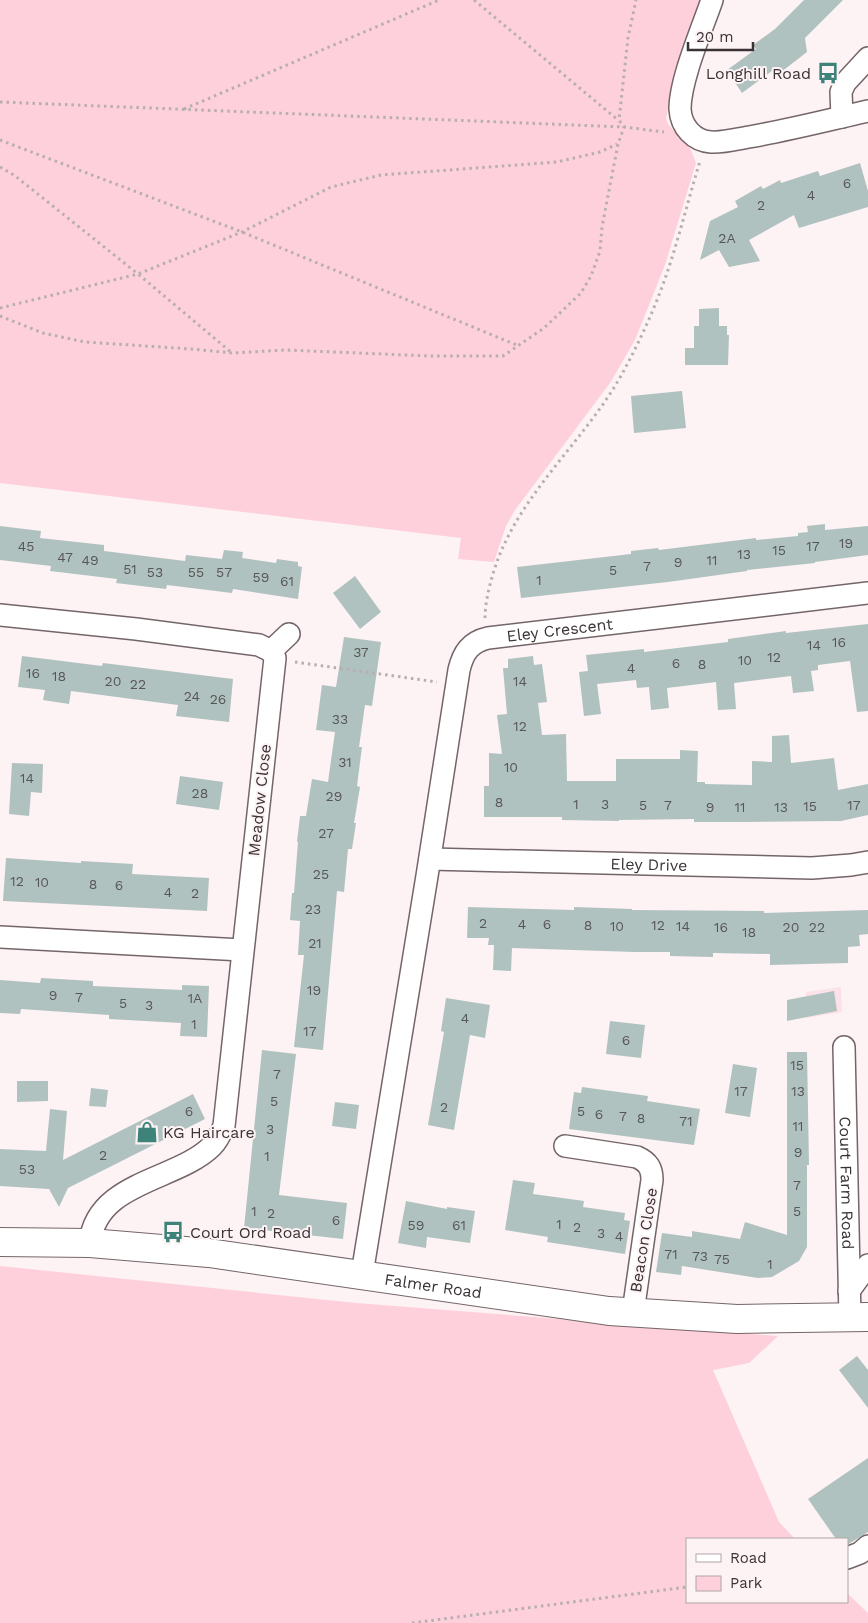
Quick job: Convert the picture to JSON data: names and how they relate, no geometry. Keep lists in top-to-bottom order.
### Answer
{
  "streets": {
    "main road": ["Falmer Road"],
    "street": [
      "Eley Crescent",
      "Meadow Close",
      "Eley Drive",
      "Court Farm Road",
      "Beacon Close"
    ]
  },
  "crossings": [
    ["Eley Crescent", "Eley Drive"],
    ["Meadow Close", "Falmer Road"],
    ["Court Farm Road", "Falmer Road"],
    ["Beacon Close", "Falmer Road"]
  ],
  "places": {
    "bus stop": ["Longhill Road", "Court Ord Road"],
    "shop": ["KG Haircare"]
  },
  "house_numbers": [
    "6",
    "4",
    "2",
    "2A",
    "19",
    "45",
    "17",
    "15",
    "13",
    "47",
    "49",
    "11",
    "9",
    "7",
    "51",
    "5",
    "53",
    "55",
    "57",
    "59",
    "1",
    "61",
    "16",
    "14",
    "37",
    "12",
    "10",
    "6",
    "8",
    "4",
    "16",
    "18",
    "20",
    "14",
    "22",
    "24",
    "26",
    "33",
    "12",
    "31",
    "10",
    "14",
    "28",
    "29",
    "8",
    "1",
    "3",
    "5",
    "7",
    "17",
    "15",
    "9",
    "11",
    "13",
    "27",
    "25",
    "12",
    "10",
    "8",
    "6",
    "4",
    "2",
    "23",
    "2",
    "4",
    "6",
    "8",
    "12",
    "10",
    "14",
    "16",
    "20",
    "22",
    "18",
    "21",
    "19",
    "9",
    "7",
    "1A",
    "5",
    "3",
    "4",
    "1",
    "17",
    "6",
    "15",
    "7",
    "17",
    "13",
    "5",
    "2",
    "6",
    "5",
    "6",
    "7",
    "8",
    "71",
    "11",
    "3",
    "9",
    "2",
    "1",
    "53",
    "7",
    "1",
    "5",
    "2",
    "6",
    "1",
    "59",
    "61",
    "2",
    "3",
    "4",
    "71",
    "73",
    "75",
    "1"
  ],
  "legend": ["Road", "Park"],
  "scale_bar": "20 m"
}
